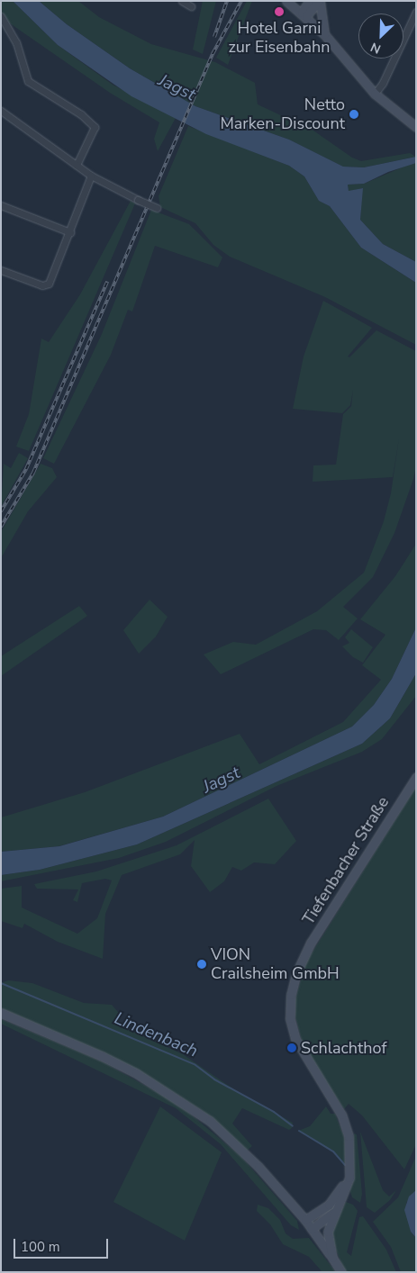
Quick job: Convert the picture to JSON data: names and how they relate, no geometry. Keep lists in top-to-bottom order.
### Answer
{
  "streets": {
    "main road": ["Tiefenbacher Straße"]
  },
  "water": ["Jagst", "Lindenbach"],
  "places": [
    "Hotel Garni zur Eisenbahn",
    "Netto Marken-Discount",
    "VION Crailsheim GmbH",
    "Schlachthof"
  ],
  "scale_bar": "100 m",
  "north": "bottom left"
}
